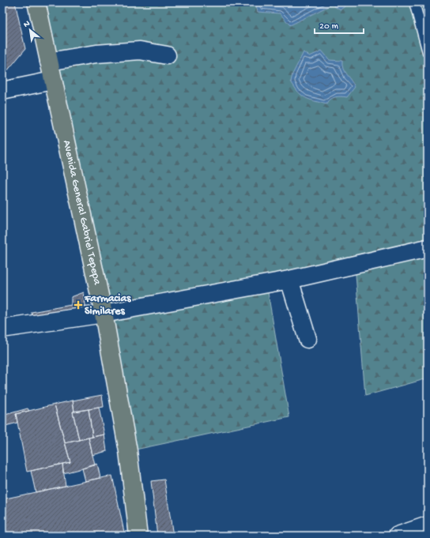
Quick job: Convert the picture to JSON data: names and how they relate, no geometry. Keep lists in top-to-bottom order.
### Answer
{
  "streets": {
    "main road": ["Avenida General Gabriel Tepepa"]
  },
  "places": {
    "health": ["Farmacias Similares"]
  },
  "scale_bar": "20 m",
  "north": "top left"
}
